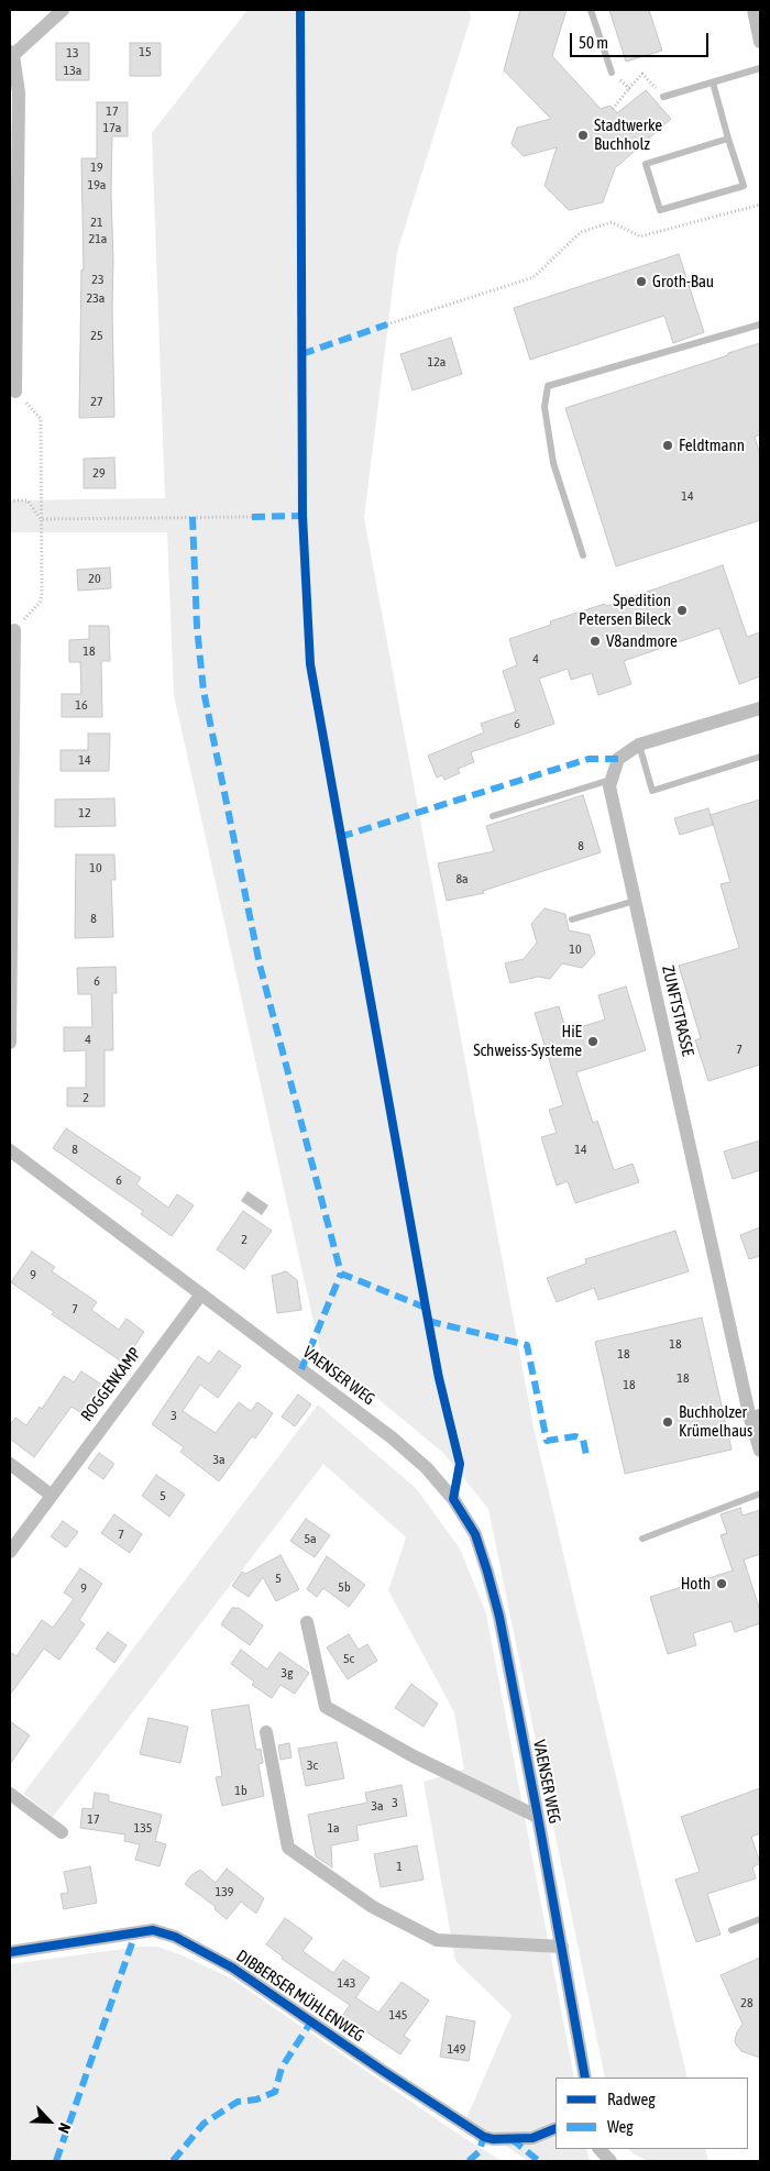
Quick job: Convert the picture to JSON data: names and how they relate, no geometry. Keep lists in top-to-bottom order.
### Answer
{
  "streets": {
    "street": [
      "ZUNFTSTRASSE",
      "VAENSER WEG",
      "ROGGENKAMP",
      "DIBBERSER MÜHLENWEG"
    ]
  },
  "crossings": [
    ["VAENSER WEG", "ROGGENKAMP"]
  ],
  "places": [
    "Stadtwerke Buchholz",
    "Groth-Bau",
    "Feldtmann",
    "Spedition Petersen Bileck",
    "V8andmore",
    "HiE Schweiss-Systeme",
    "Buchholzer Krümelhaus",
    "Hoth"
  ],
  "house_numbers": [
    "15",
    "13",
    "13a",
    "17",
    "17a",
    "19",
    "19a",
    "21",
    "21a",
    "23",
    "23a",
    "25",
    "12a",
    "27",
    "29",
    "14",
    "20",
    "18",
    "4",
    "16",
    "6",
    "14",
    "12",
    "8",
    "10",
    "8a",
    "8",
    "10",
    "6",
    "4",
    "7",
    "2",
    "8",
    "14",
    "6",
    "2",
    "9",
    "7",
    "18",
    "18",
    "18",
    "18",
    "3",
    "3a",
    "5",
    "7",
    "5a",
    "5",
    "5b",
    "9",
    "5c",
    "3g",
    "3c",
    "1b",
    "3",
    "3a",
    "17",
    "135",
    "1a",
    "1",
    "139",
    "143",
    "28",
    "145",
    "149"
  ],
  "legend": ["Radweg", "Weg"],
  "scale_bar": "50 m",
  "north": "bottom right"
}
